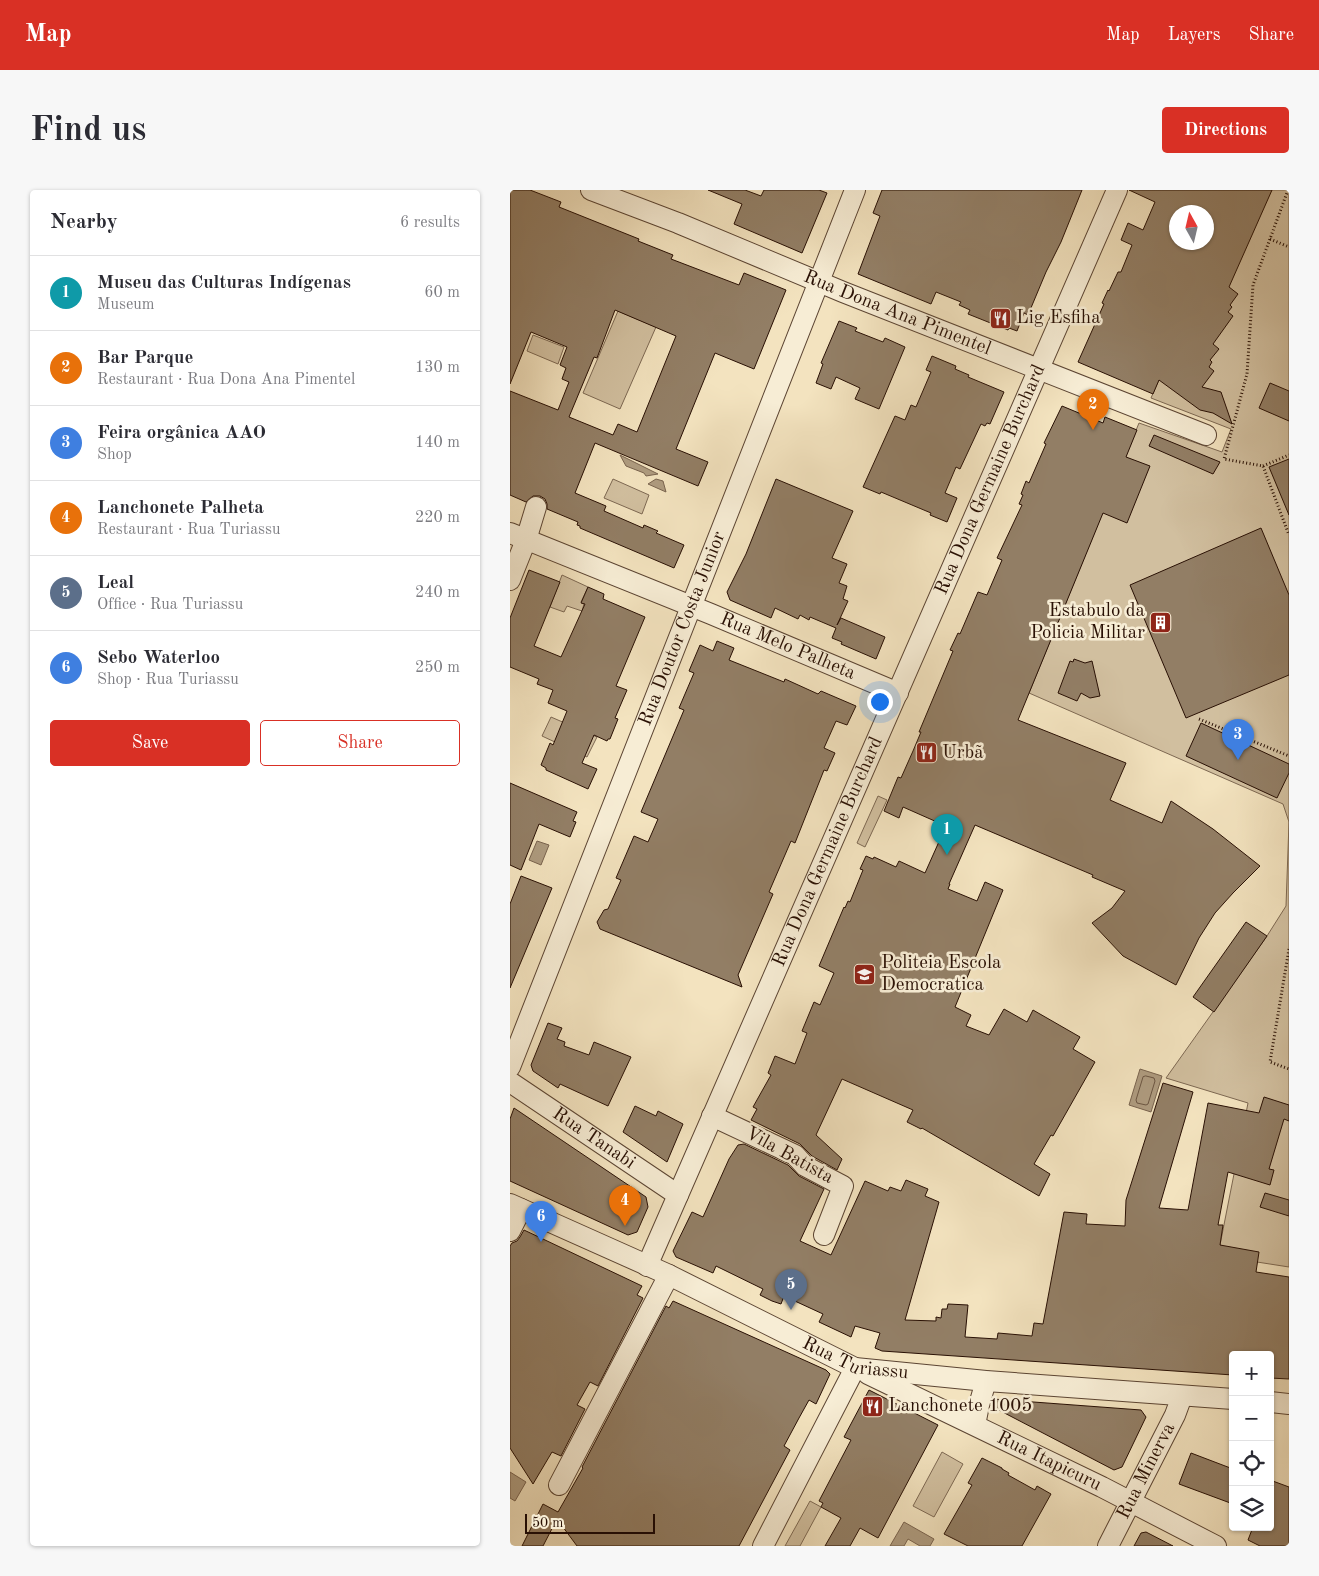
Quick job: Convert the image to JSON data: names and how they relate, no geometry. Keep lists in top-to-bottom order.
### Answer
{
  "streets": {
    "street": [
      "Rua Dona Ana Pimentel",
      "Rua Dona Germaine Burchard",
      "Rua Doutor Costa Junior",
      "Rua Melo Palheta",
      "Rua Tanabi",
      "Vila Batista",
      "Rua Turiassu",
      "Rua Itapicuru",
      "Rua Minerva"
    ]
  },
  "crossings": [
    ["Rua Dona Ana Pimentel", "Rua Dona Germaine Burchard"],
    ["Rua Dona Ana Pimentel", "Rua Doutor Costa Junior"],
    ["Rua Dona Germaine Burchard", "Rua Melo Palheta"],
    ["Rua Dona Germaine Burchard", "Rua Tanabi"],
    ["Rua Dona Germaine Burchard", "Vila Batista"],
    ["Rua Dona Germaine Burchard", "Rua Turiassu"],
    ["Rua Doutor Costa Junior", "Rua Melo Palheta"],
    ["Rua Turiassu", "Rua Itapicuru"],
    ["Rua Turiassu", "Rua Minerva"],
    ["Rua Itapicuru", "Rua Minerva"]
  ],
  "places": {
    "restaurant": ["Lig Esfiha", "Urbã", "Lanchonete 1005"],
    "building": ["Estabulo da Policia Militar"],
    "school or university": ["Politeia Escola Democratica"]
  },
  "scale_bar": "50 m",
  "north": "top",
  "page": {
    "header": "Map",
    "nav": ["Map", "Layers", "Share"],
    "buttons": [
      "Directions",
      ["Save", "Share"]
    ],
    "title": "Find us",
    "heading": ["Nearby", "6 results"],
    "list": [
      {
        "mark": "1",
        "name": "Museu das Culturas Indígenas",
        "note": "Museum",
        "value": "60 m"
      },
      {
        "mark": "2",
        "name": "Bar Parque",
        "note": "Restaurant · Rua Dona Ana Pimentel",
        "value": "130 m"
      },
      {
        "mark": "3",
        "name": "Feira orgânica AAO",
        "note": "Shop",
        "value": "140 m"
      },
      {
        "mark": "4",
        "name": "Lanchonete Palheta",
        "note": "Restaurant · Rua Turiassu",
        "value": "220 m"
      },
      {
        "mark": "5",
        "name": "Leal",
        "note": "Office · Rua Turiassu",
        "value": "240 m"
      },
      {
        "mark": "6",
        "name": "Sebo Waterloo",
        "note": "Shop · Rua Turiassu",
        "value": "250 m"
      }
    ],
    "pins": [
      "2",
      "3",
      "1",
      "4",
      "6",
      "5"
    ],
    "map_buttons": ["+", "−"],
    "scale": "50 m"
  }
}
